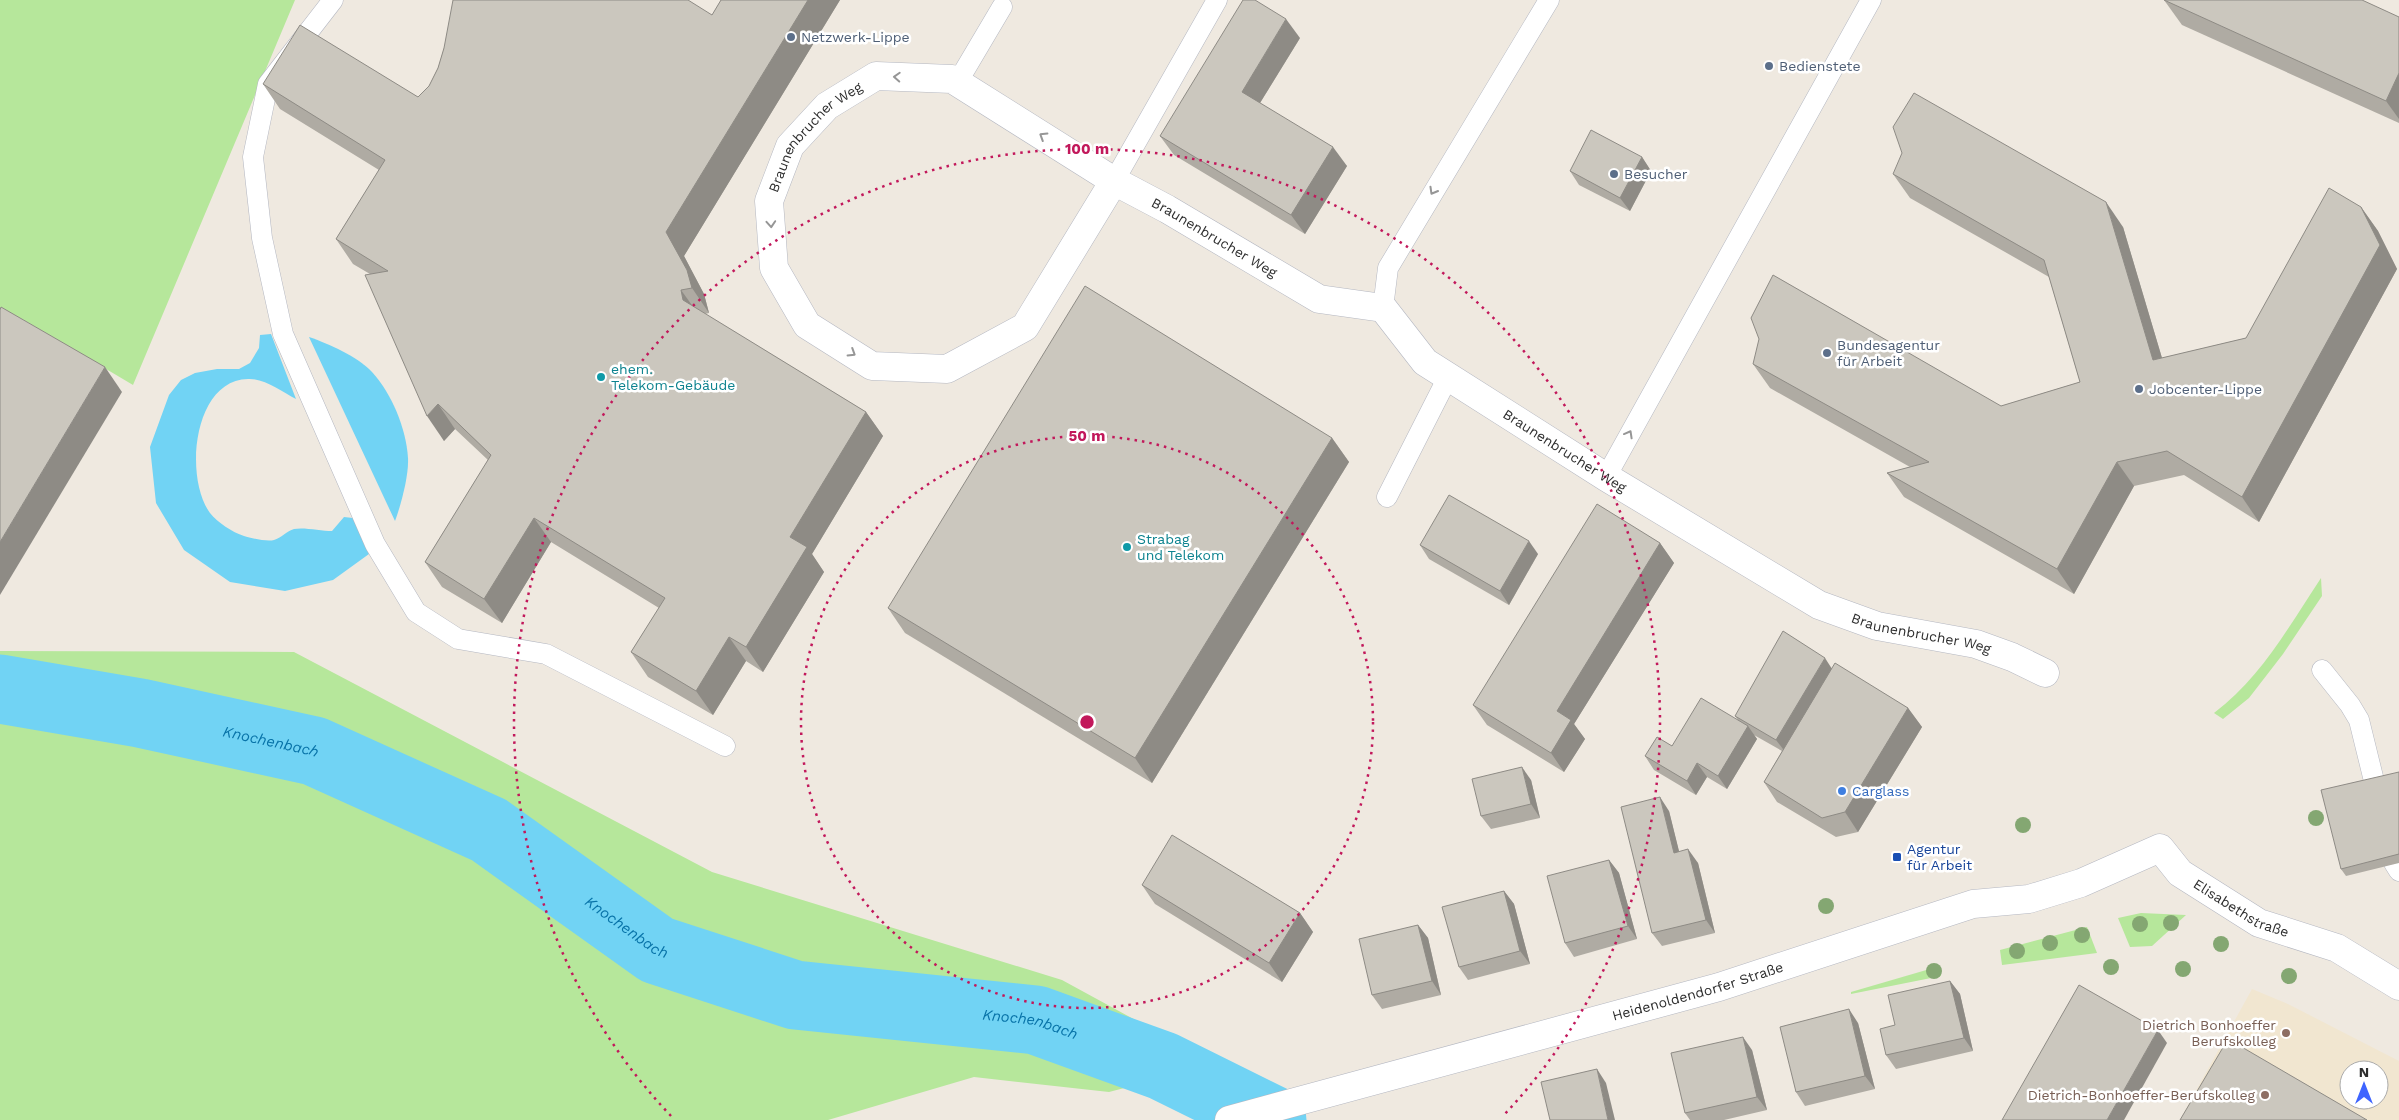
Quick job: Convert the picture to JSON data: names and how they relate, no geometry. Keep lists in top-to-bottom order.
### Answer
{
  "streets": {
    "street": ["Braunenbrucher Weg", "Elisabethstraße", "Heidenoldendorfer Straße"]
  },
  "crossings": [
    ["Elisabethstraße", "Heidenoldendorfer Straße"]
  ],
  "water": ["Knochenbach"],
  "places": {
    "other": [
      "Netzwerk-Lippe",
      "Bedienstete",
      "Besucher",
      "Bundesagentur für Arbeit",
      "ehem. Telekom-Gebäude",
      "Jobcenter-Lippe",
      "Strabag und Telekom",
      "Carglass",
      "Dietrich Bonhoeffer Berufskolleg",
      "Dietrich-Bonhoeffer-Berufskolleg"
    ],
    "transit": ["Agentur für Arbeit"]
  },
  "north": "top",
  "rings": ["100 m", "50 m"]
}
